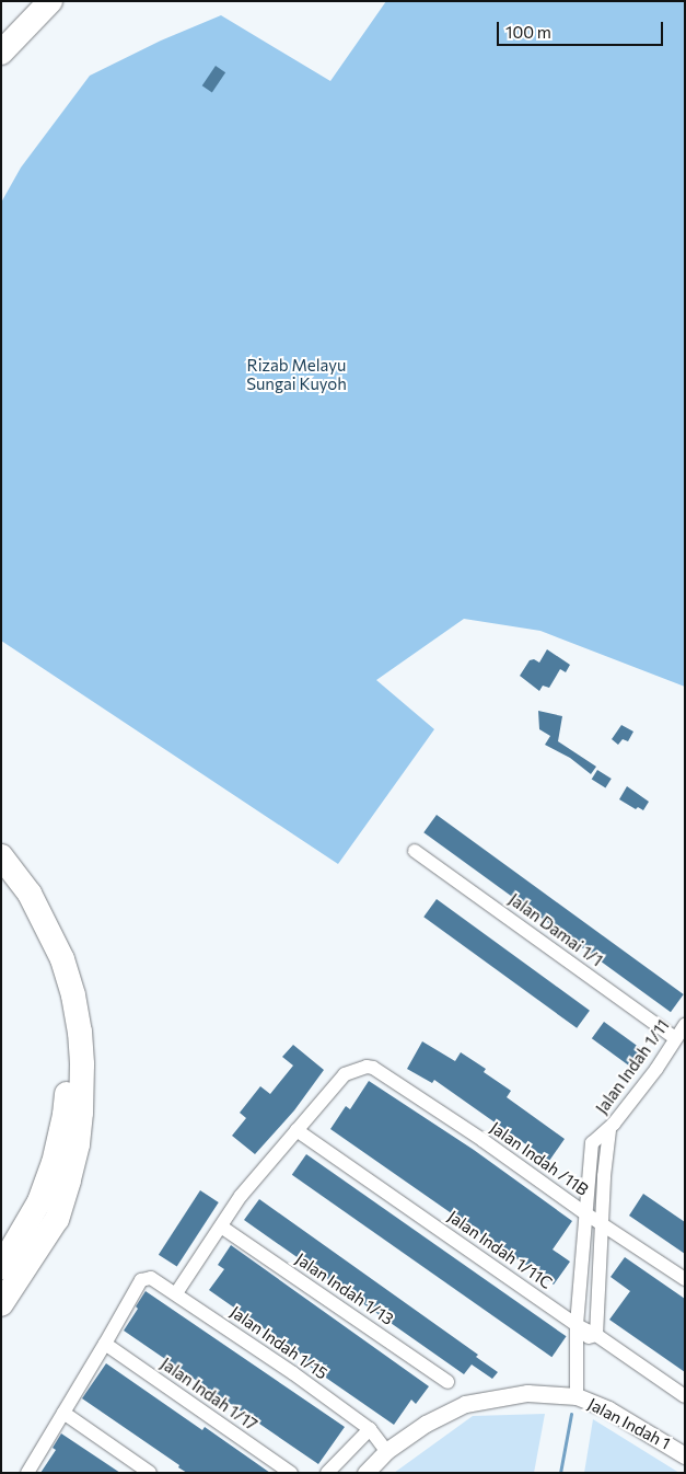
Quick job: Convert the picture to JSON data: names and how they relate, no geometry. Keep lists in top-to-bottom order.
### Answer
{
  "streets": {
    "street": [
      "Jalan Damai 1/1",
      "Jalan Indah 1/11",
      "Jalan Indah /11B",
      "Jalan Indah 1/11C",
      "Jalan Indah 1/13",
      "Jalan Indah 1/15",
      "Jalan Indah 1/17",
      "Jalan Indah 1"
    ]
  },
  "crossings": [
    ["Jalan Damai 1/1", "Jalan Indah 1/11"],
    ["Jalan Indah 1/11", "Jalan Indah /11B"],
    ["Jalan Indah 1/11", "Jalan Indah 1/11C"],
    ["Jalan Indah 1/11", "Jalan Indah 1"],
    ["Jalan Indah /11B", "Jalan Indah 1/11C"],
    ["Jalan Indah 1/15", "Jalan Indah 1/17"],
    ["Jalan Indah 1/15", "Jalan Indah 1"]
  ],
  "parks": ["Rizab Melayu Sungai Kuyoh"],
  "scale_bar": "100 m"
}
